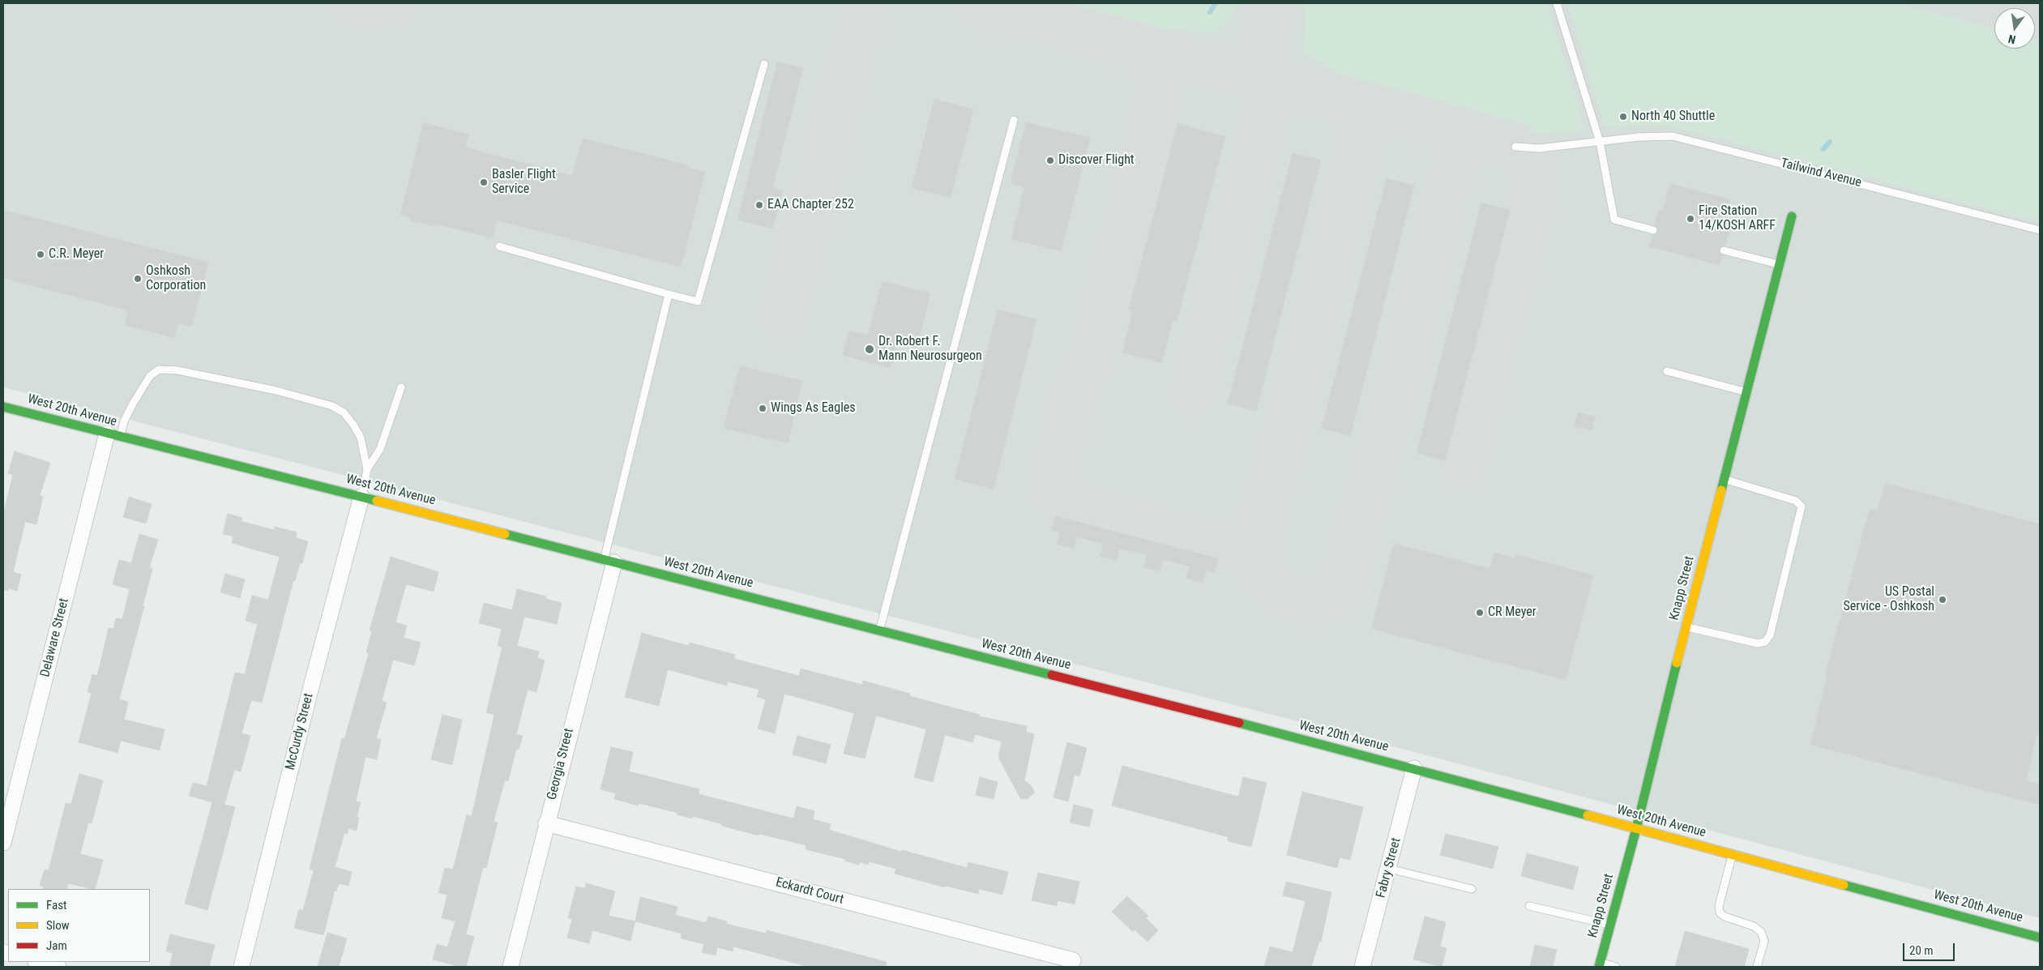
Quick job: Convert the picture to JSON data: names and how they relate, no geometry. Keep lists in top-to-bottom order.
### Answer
{
  "streets": {
    "main road": ["West 20th Avenue", "Knapp Street"],
    "street": [
      "Delaware Street",
      "McCurdy Street",
      "Georgia Street",
      "Fabry Street",
      "Eckardt Court"
    ],
    "lane": ["Tailwind Avenue"]
  },
  "crossings": [
    ["West 20th Avenue", "Knapp Street"],
    ["West 20th Avenue", "Delaware Street"],
    ["West 20th Avenue", "McCurdy Street"],
    ["West 20th Avenue", "Georgia Street"],
    ["West 20th Avenue", "Fabry Street"],
    ["Georgia Street", "Eckardt Court"]
  ],
  "places": [
    "North 40 Shuttle",
    "Discover Flight",
    "Basler Flight Service",
    "EAA Chapter 252",
    "Fire Station 14/KOSH ARFF",
    "C.R. Meyer",
    "Oshkosh Corporation",
    "Dr. Robert F. Mann Neurosurgeon",
    "Wings As Eagles",
    "US Postal Service - Oshkosh",
    "CR Meyer"
  ],
  "legend": ["Fast", "Slow", "Jam"],
  "scale_bar": "20 m",
  "north": "bottom"
}
